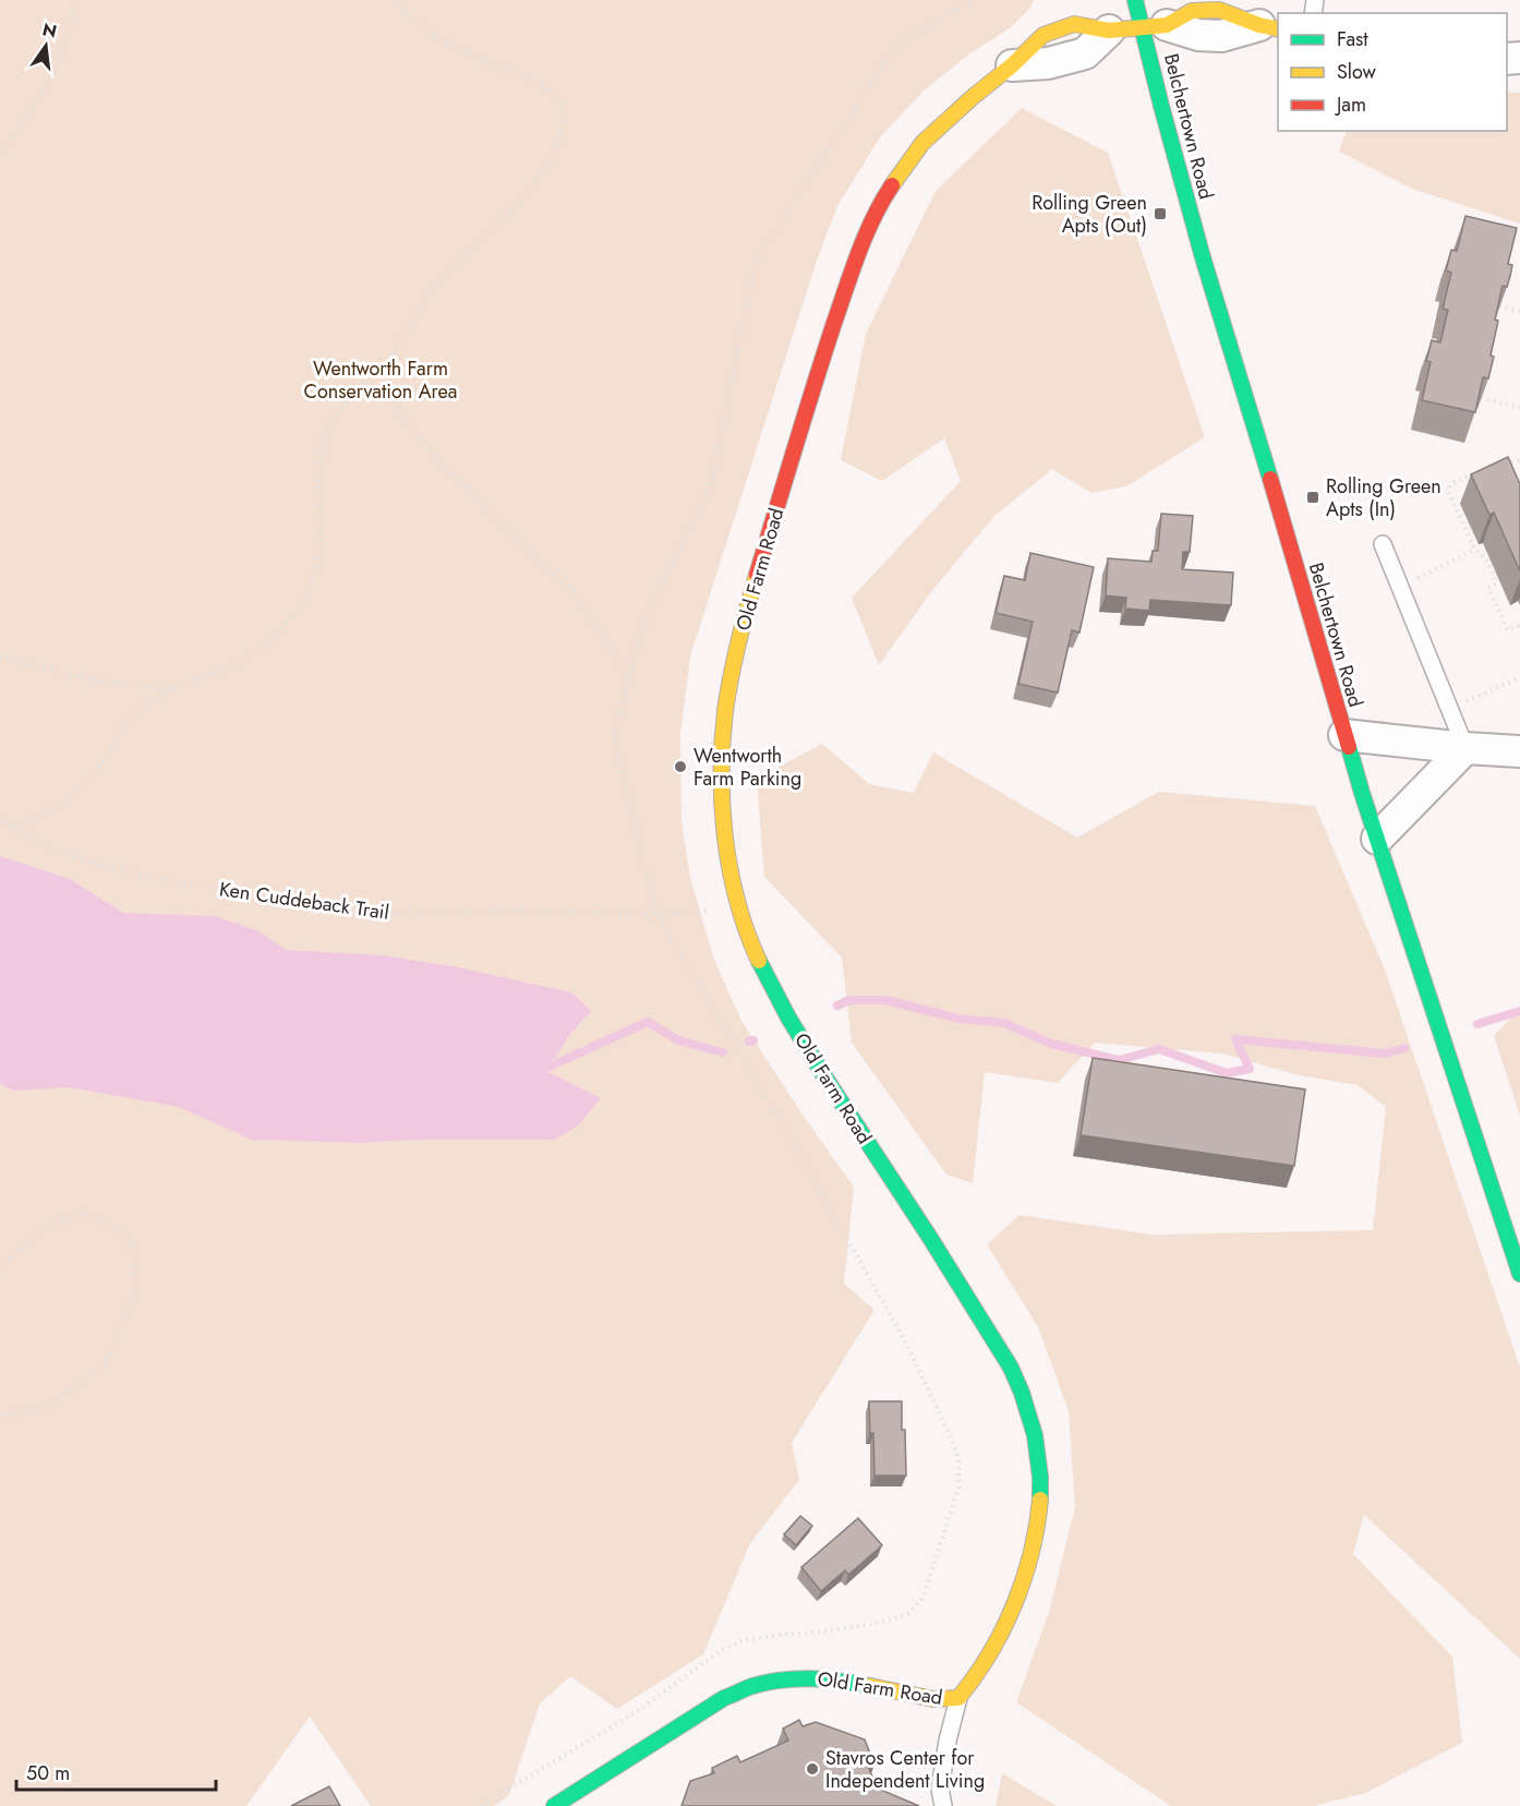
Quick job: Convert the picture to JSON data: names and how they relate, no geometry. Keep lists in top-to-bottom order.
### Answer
{
  "streets": {
    "main road": ["Belchertown Road", "Old Farm Road"],
    "path": ["Ken Cuddeback Trail"]
  },
  "crossings": [
    ["Belchertown Road", "Old Farm Road"],
    ["Old Farm Road", "Ken Cuddeback Trail"]
  ],
  "parks": ["Wentworth Farm Conservation Area"],
  "places": {
    "transit": ["Rolling Green Apts (Out)", "Rolling Green Apts (In)"],
    "other": ["Wentworth Farm Parking", "Stavros Center for Independent Living"]
  },
  "legend": ["Fast", "Slow", "Jam"],
  "scale_bar": "50 m",
  "north": "top"
}
